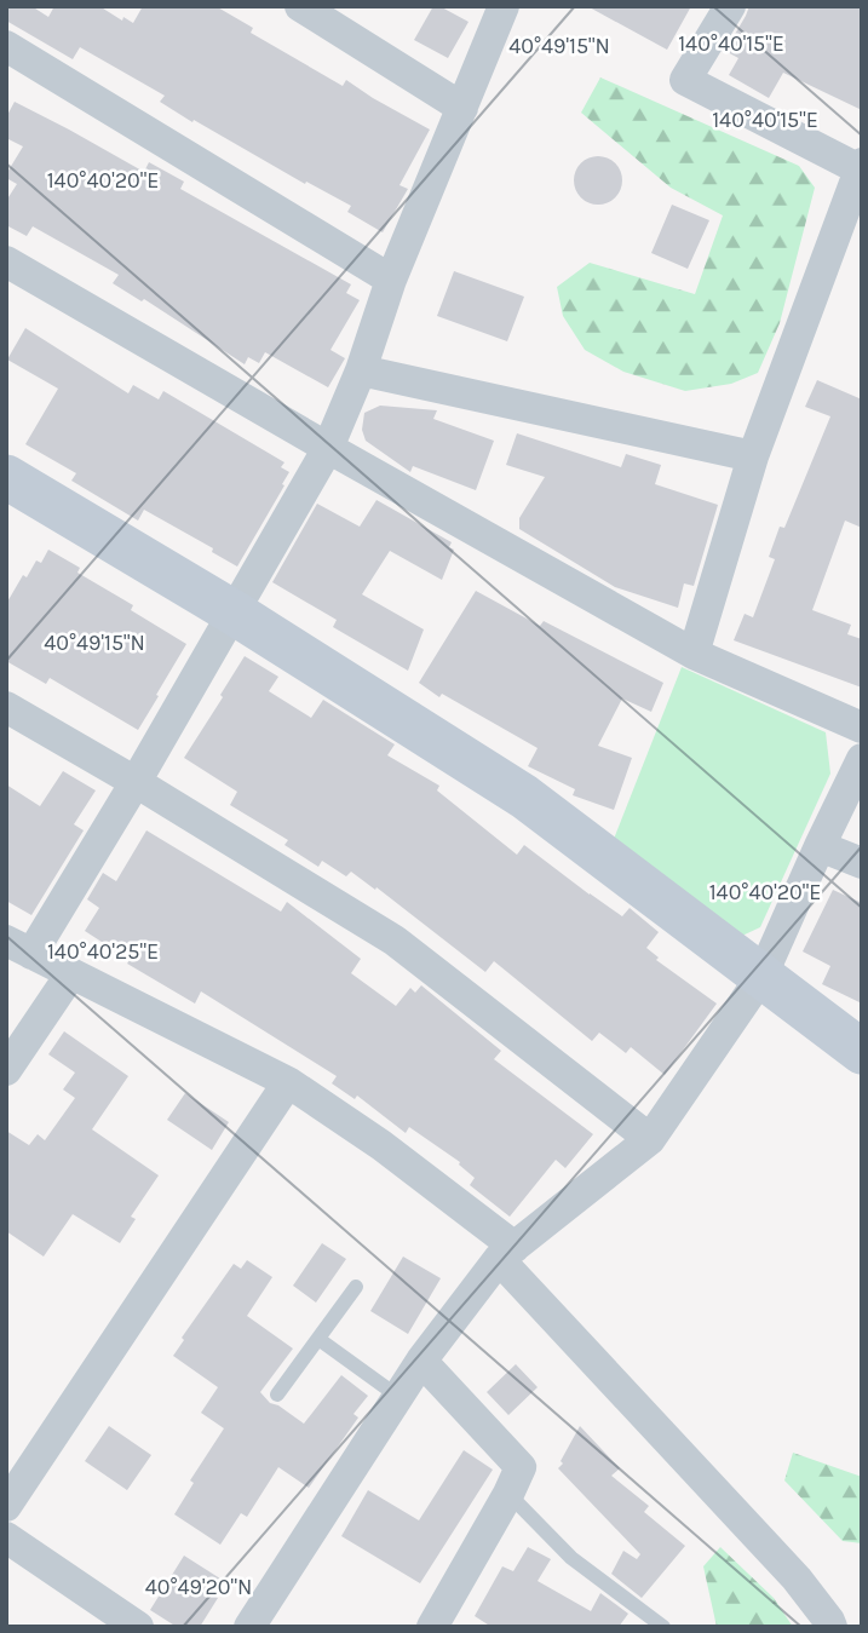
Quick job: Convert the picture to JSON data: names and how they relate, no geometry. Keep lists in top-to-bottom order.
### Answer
{
  "coordinates": [
    "140°40'15\"E",
    "40°49'15\"N",
    "140°40'20\"E",
    "140°40'25\"E",
    "40°49'20\"N"
  ]
}
